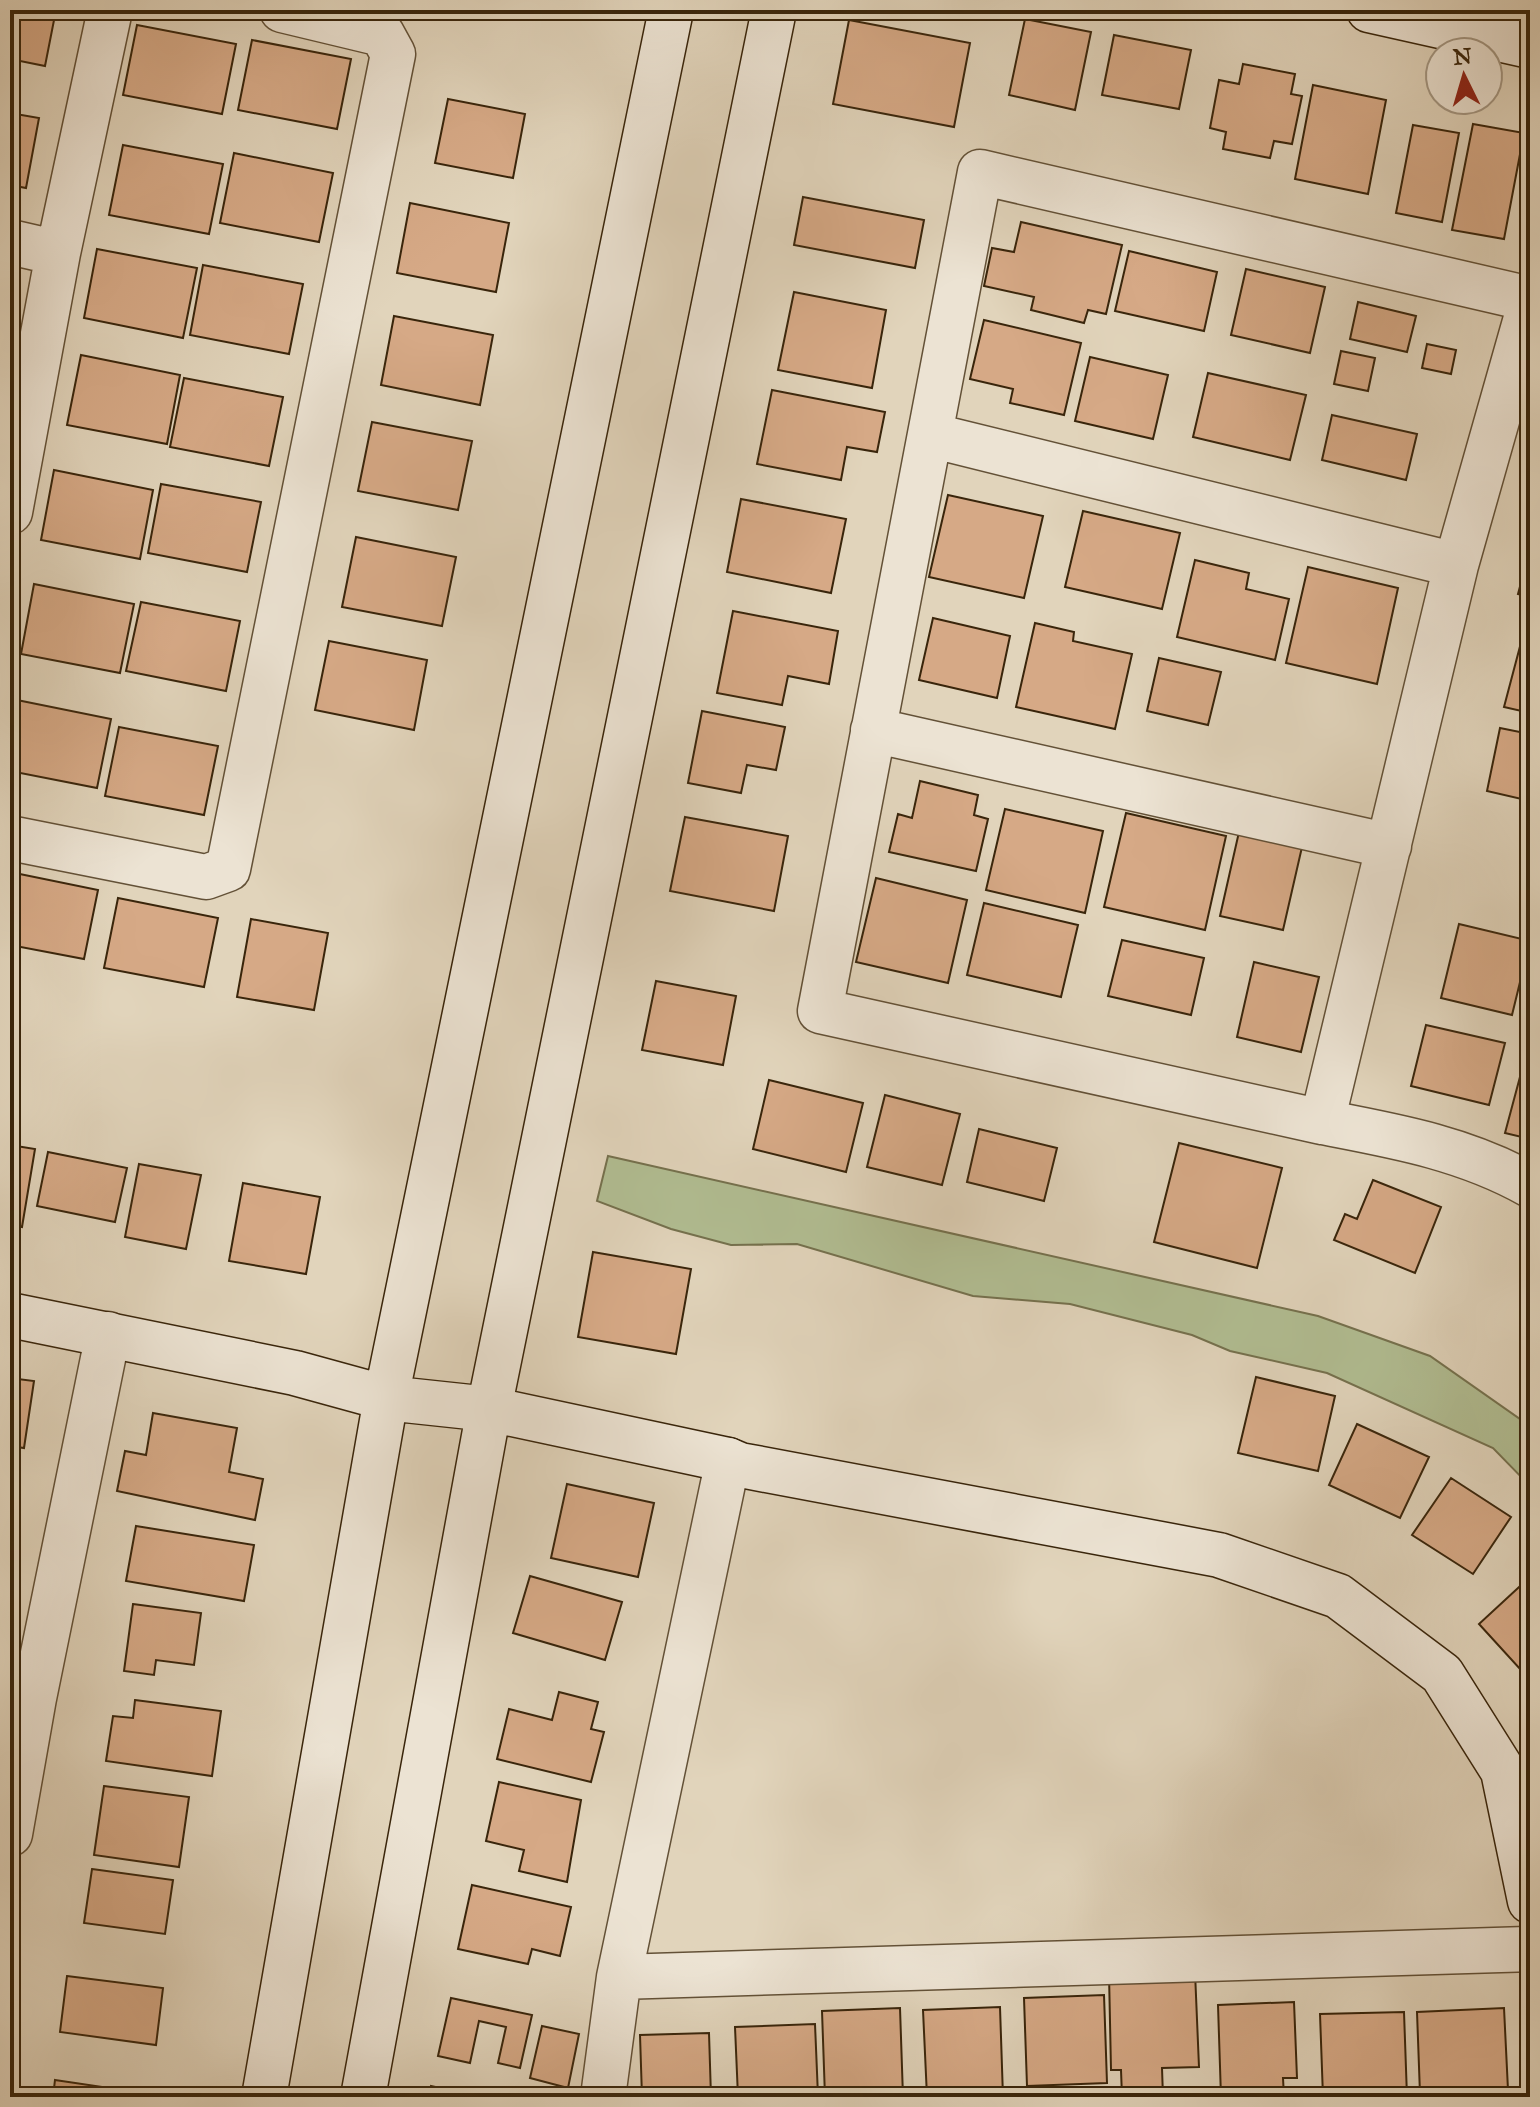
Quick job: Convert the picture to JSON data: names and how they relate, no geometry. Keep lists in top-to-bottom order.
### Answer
{
  "north": "top"
}
